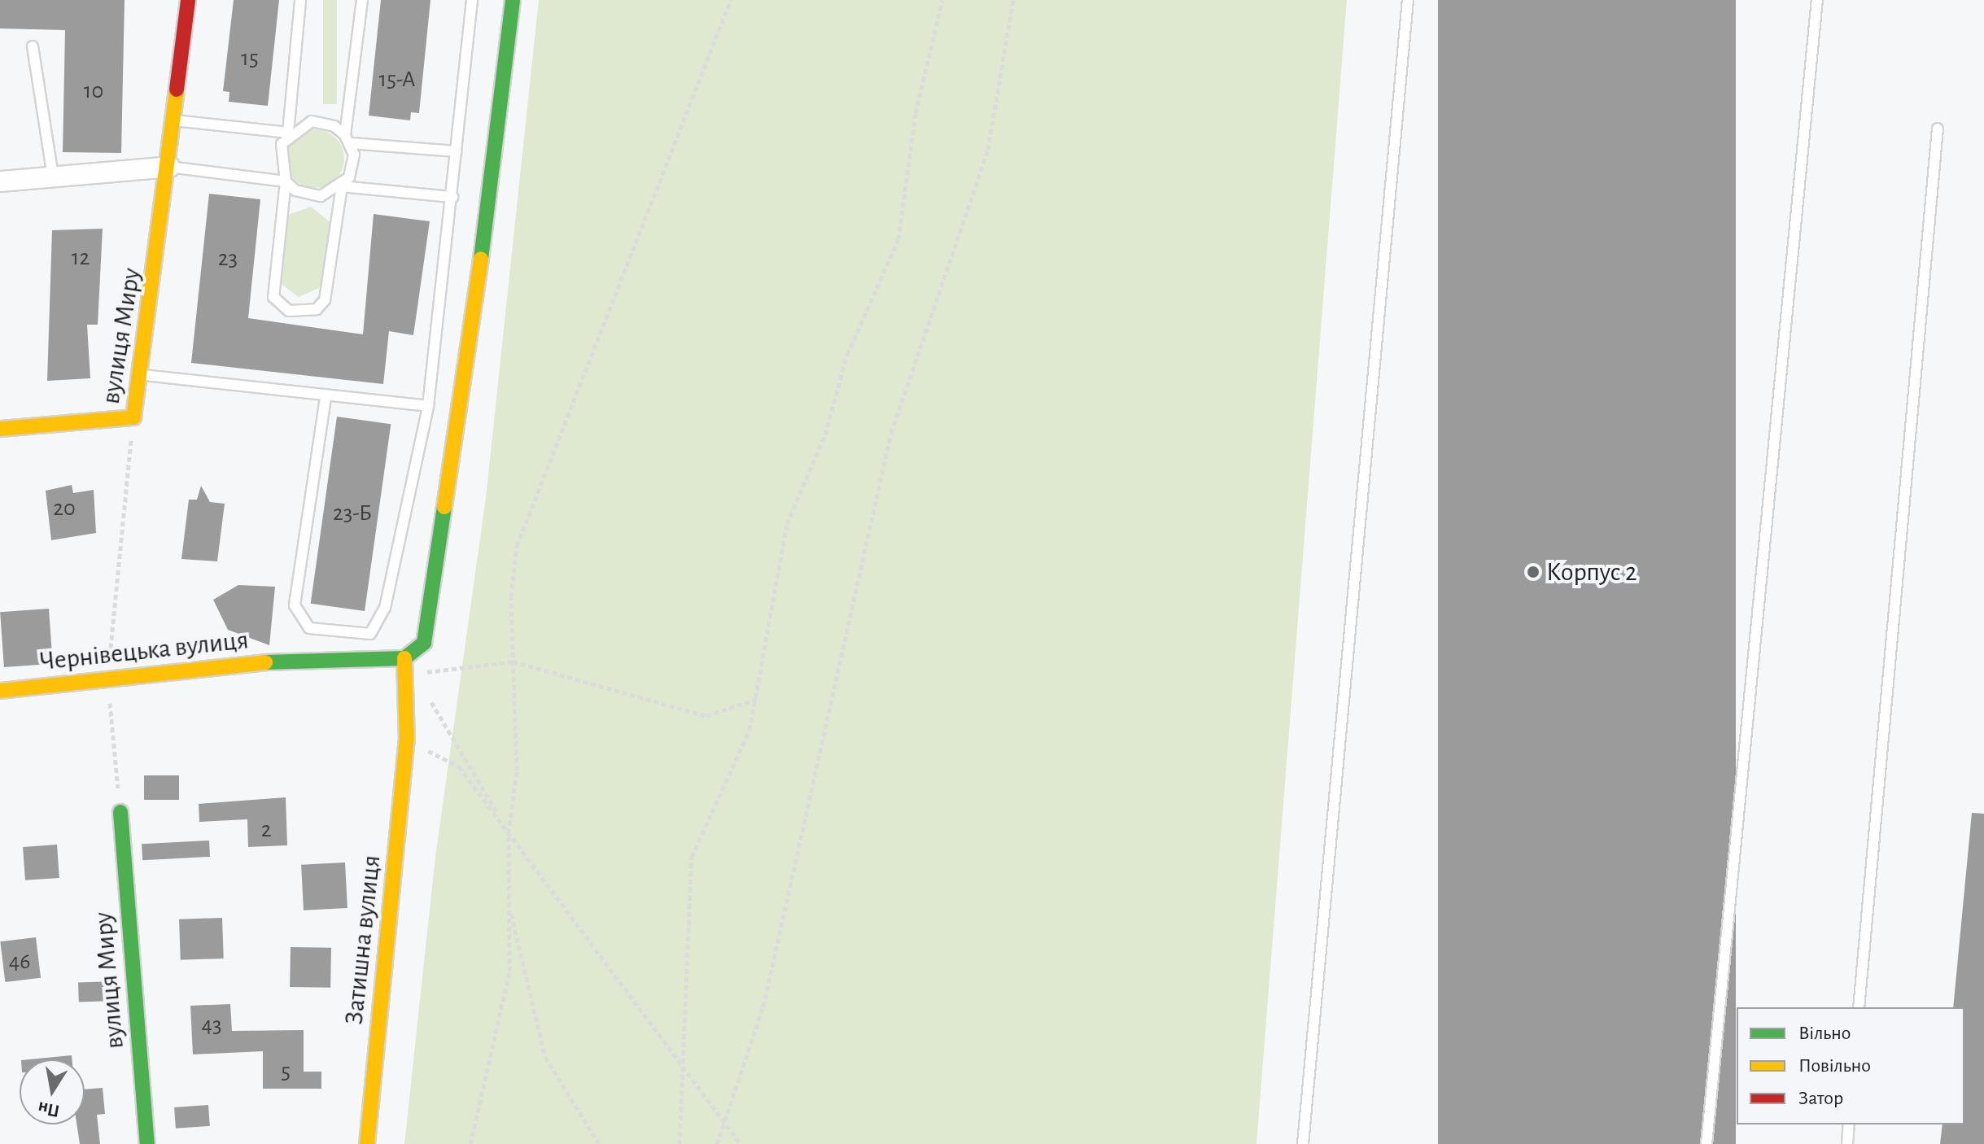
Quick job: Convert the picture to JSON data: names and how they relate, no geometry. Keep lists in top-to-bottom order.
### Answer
{
  "streets": {
    "street": ["вулиця Миру", "Чернівецька вулиця", "Затишна вулиця"]
  },
  "crossings": [
    ["вулиця Миру", "Чернівецька вулиця"],
    ["Чернівецька вулиця", "Затишна вулиця"]
  ],
  "places": ["Корпус 2"],
  "house_numbers": [
    "15",
    "15-А",
    "10",
    "12",
    "23",
    "20",
    "23-Б",
    "2",
    "46",
    "43",
    "5"
  ],
  "legend": ["Вільно", "Повільно", "Затор"],
  "north": "bottom"
}
